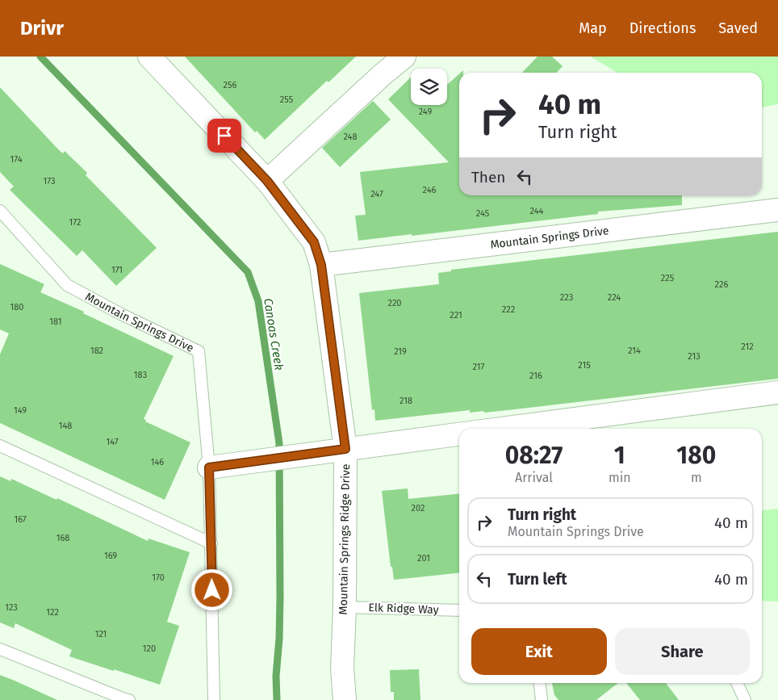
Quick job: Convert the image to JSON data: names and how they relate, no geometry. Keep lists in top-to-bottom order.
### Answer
{
  "streets": {
    "street": ["Mountain Springs Drive", "Mountain Springs Ridge Drive"],
    "lane": ["Elk Ridge Way"]
  },
  "crossings": [
    ["Mountain Springs Drive", "Mountain Springs Ridge Drive"],
    ["Mountain Springs Ridge Drive", "Elk Ridge Way"]
  ],
  "water": ["Canoas Creek"],
  "house_numbers": [
    "256",
    "255",
    "249",
    "248",
    "174",
    "173",
    "246",
    "247",
    "244",
    "245",
    "172",
    "171",
    "225",
    "226",
    "223",
    "224",
    "220",
    "180",
    "222",
    "221",
    "181",
    "212",
    "182",
    "214",
    "219",
    "213",
    "215",
    "217",
    "183",
    "216",
    "218",
    "149",
    "148",
    "147",
    "146",
    "202",
    "167",
    "168",
    "169",
    "201",
    "170",
    "123",
    "122",
    "121",
    "120"
  ],
  "page": {
    "header": "Drivr",
    "nav": ["Map", "Directions", "Saved"],
    "turn": ["40 m", "Turn right"],
    "then": "Then",
    "eta": [
      "08:27",
      "Arrival",
      "1",
      "min",
      "180",
      "m"
    ],
    "list": [
      {
        "name": "Turn right",
        "note": "Mountain Springs Drive",
        "value": "40 m"
      },
      {
        "name": "Turn left",
        "value": "40 m"
      }
    ],
    "buttons": ["Exit", "Share"]
  }
}
